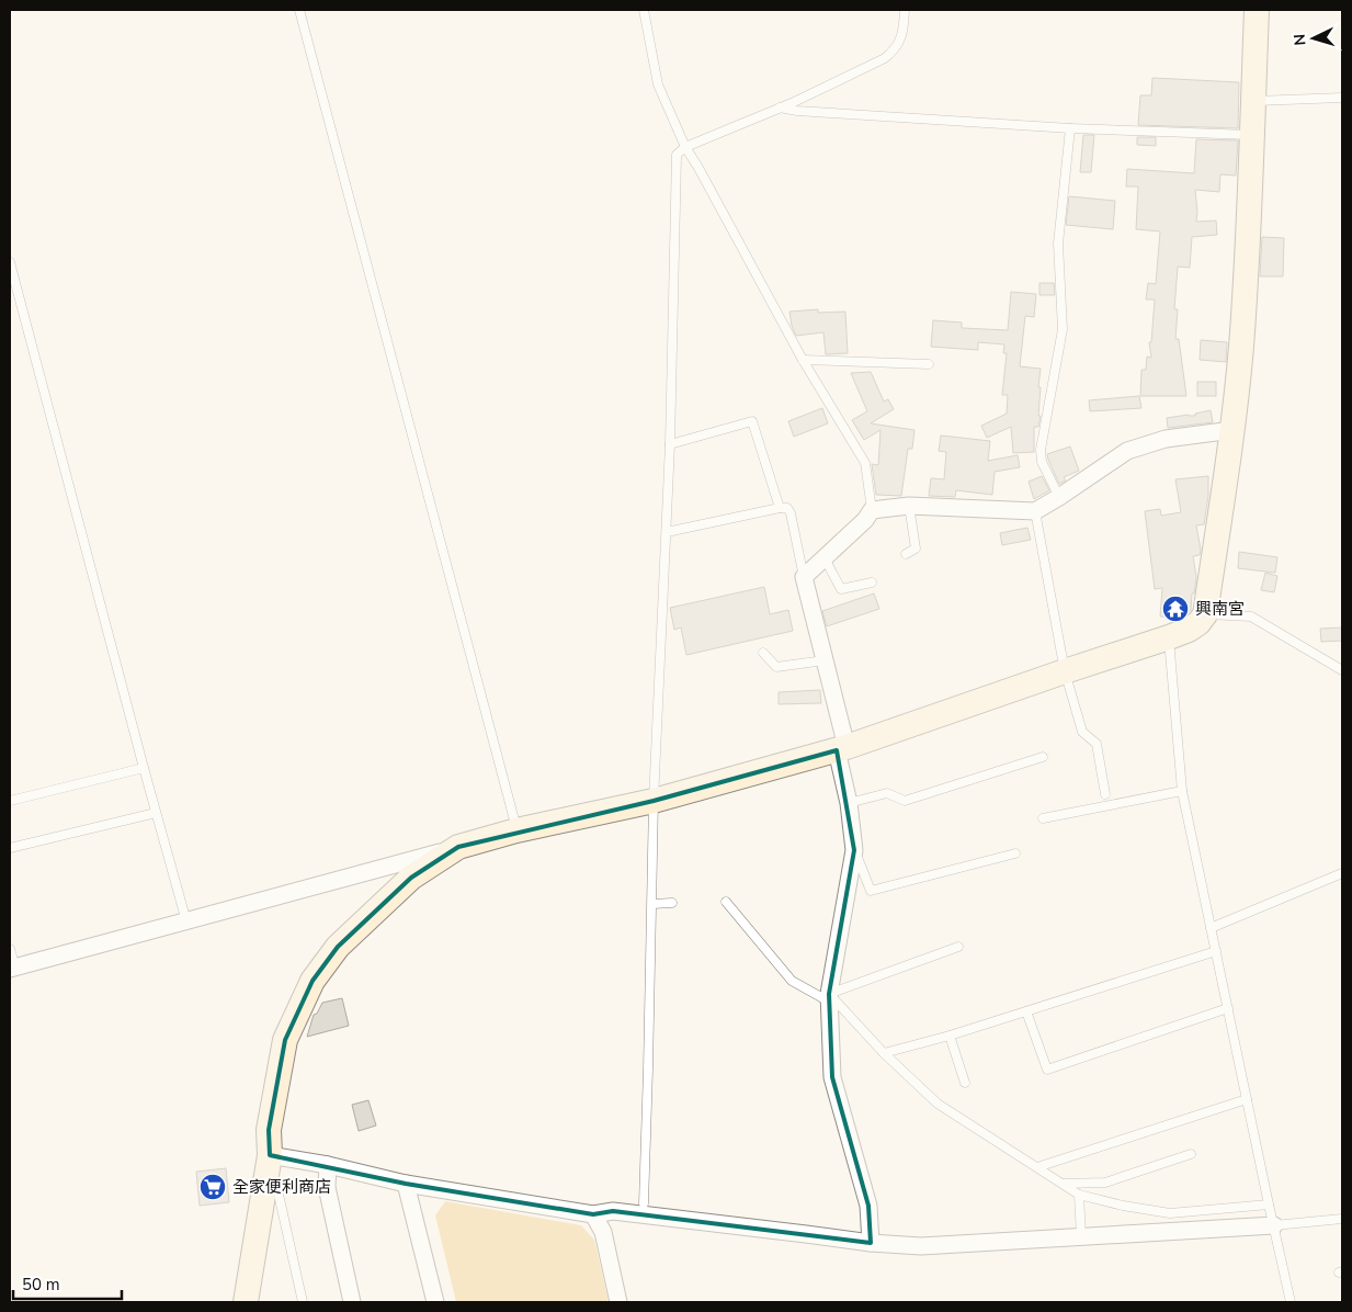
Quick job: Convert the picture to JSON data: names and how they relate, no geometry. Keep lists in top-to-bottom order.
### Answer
{
  "places": {
    "temple": ["興南宮"],
    "supermarket": ["全家便利商店"]
  },
  "scale_bar": "50 m",
  "north": "left"
}
